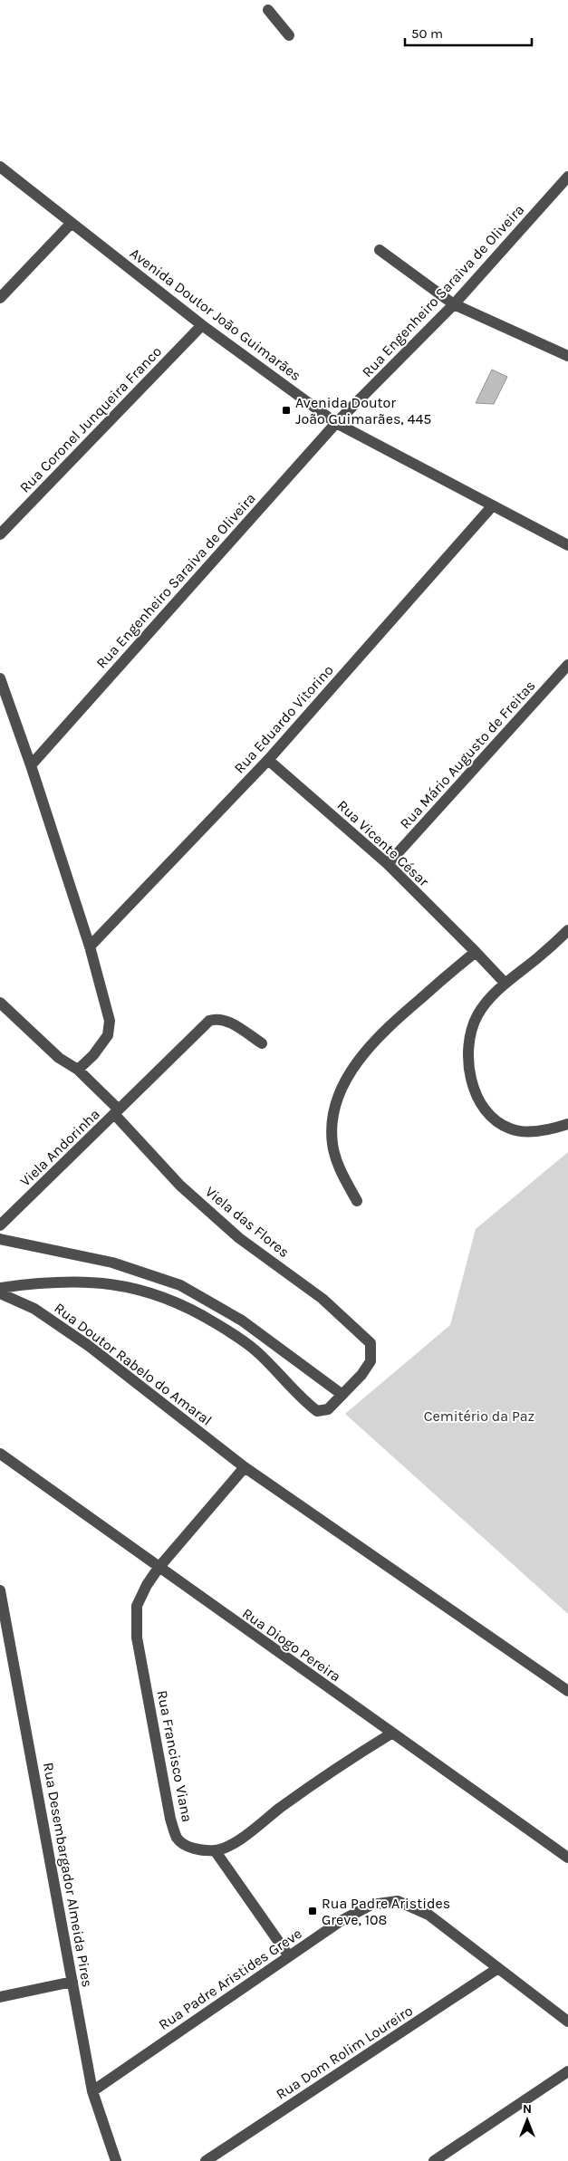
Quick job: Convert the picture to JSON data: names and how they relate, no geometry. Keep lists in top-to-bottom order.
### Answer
{
  "streets": {
    "street": [
      "Rua Engenheiro Saraiva de Oliveira",
      "Avenida Doutor João Guimarães",
      "Rua Coronel Junqueira Franco",
      "Rua Eduardo Vitorino",
      "Rua Mário Augusto de Freitas",
      "Rua Vicente César",
      "Viela Andorinha",
      "Viela das Flores",
      "Rua Doutor Rabelo do Amaral",
      "Rua Diogo Pereira",
      "Rua Francisco Viana",
      "Rua Desembargador Almeida Pires",
      "Rua Padre Aristides Greve",
      "Rua Dom Rolim Loureiro"
    ]
  },
  "crossings": [
    ["Rua Engenheiro Saraiva de Oliveira", "Avenida Doutor João Guimarães"],
    ["Avenida Doutor João Guimarães", "Rua Coronel Junqueira Franco"],
    ["Avenida Doutor João Guimarães", "Rua Eduardo Vitorino"],
    ["Rua Eduardo Vitorino", "Rua Vicente César"],
    ["Rua Mário Augusto de Freitas", "Rua Vicente César"],
    ["Viela Andorinha", "Viela das Flores"],
    ["Rua Diogo Pereira", "Rua Francisco Viana"],
    ["Rua Desembargador Almeida Pires", "Rua Padre Aristides Greve"],
    ["Rua Padre Aristides Greve", "Rua Dom Rolim Loureiro"]
  ],
  "parks": ["Cemitério da Paz"],
  "places": {
    "transit": ["Avenida Doutor João Guimarães, 445", "Rua Padre Aristides Greve, 108"]
  },
  "scale_bar": "50 m",
  "north": "top"
}
